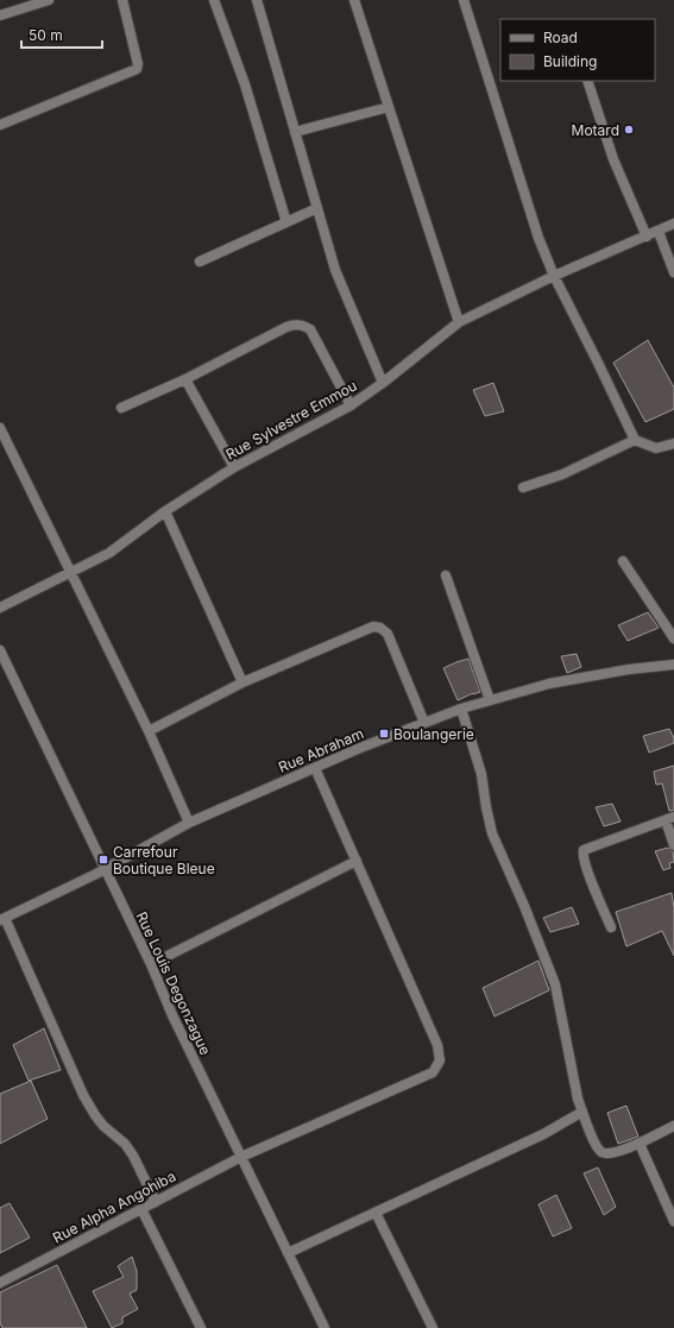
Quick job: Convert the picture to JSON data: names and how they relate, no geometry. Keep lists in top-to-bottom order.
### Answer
{
  "streets": {
    "street": [
      "Rue Sylvestre Emmou",
      "Rue Abraham",
      "Rue Louis Degonzague",
      "Rue Alpha Angohiba"
    ]
  },
  "crossings": [
    ["Rue Abraham", "Rue Louis Degonzague"],
    ["Rue Abraham", "Rue Alpha Angohiba"],
    ["Rue Louis Degonzague", "Rue Alpha Angohiba"]
  ],
  "places": {
    "other": ["Motard"],
    "transit": ["Boulangerie", "Carrefour Boutique Bleue"]
  },
  "legend": ["Road", "Building"],
  "scale_bar": "50 m"
}
